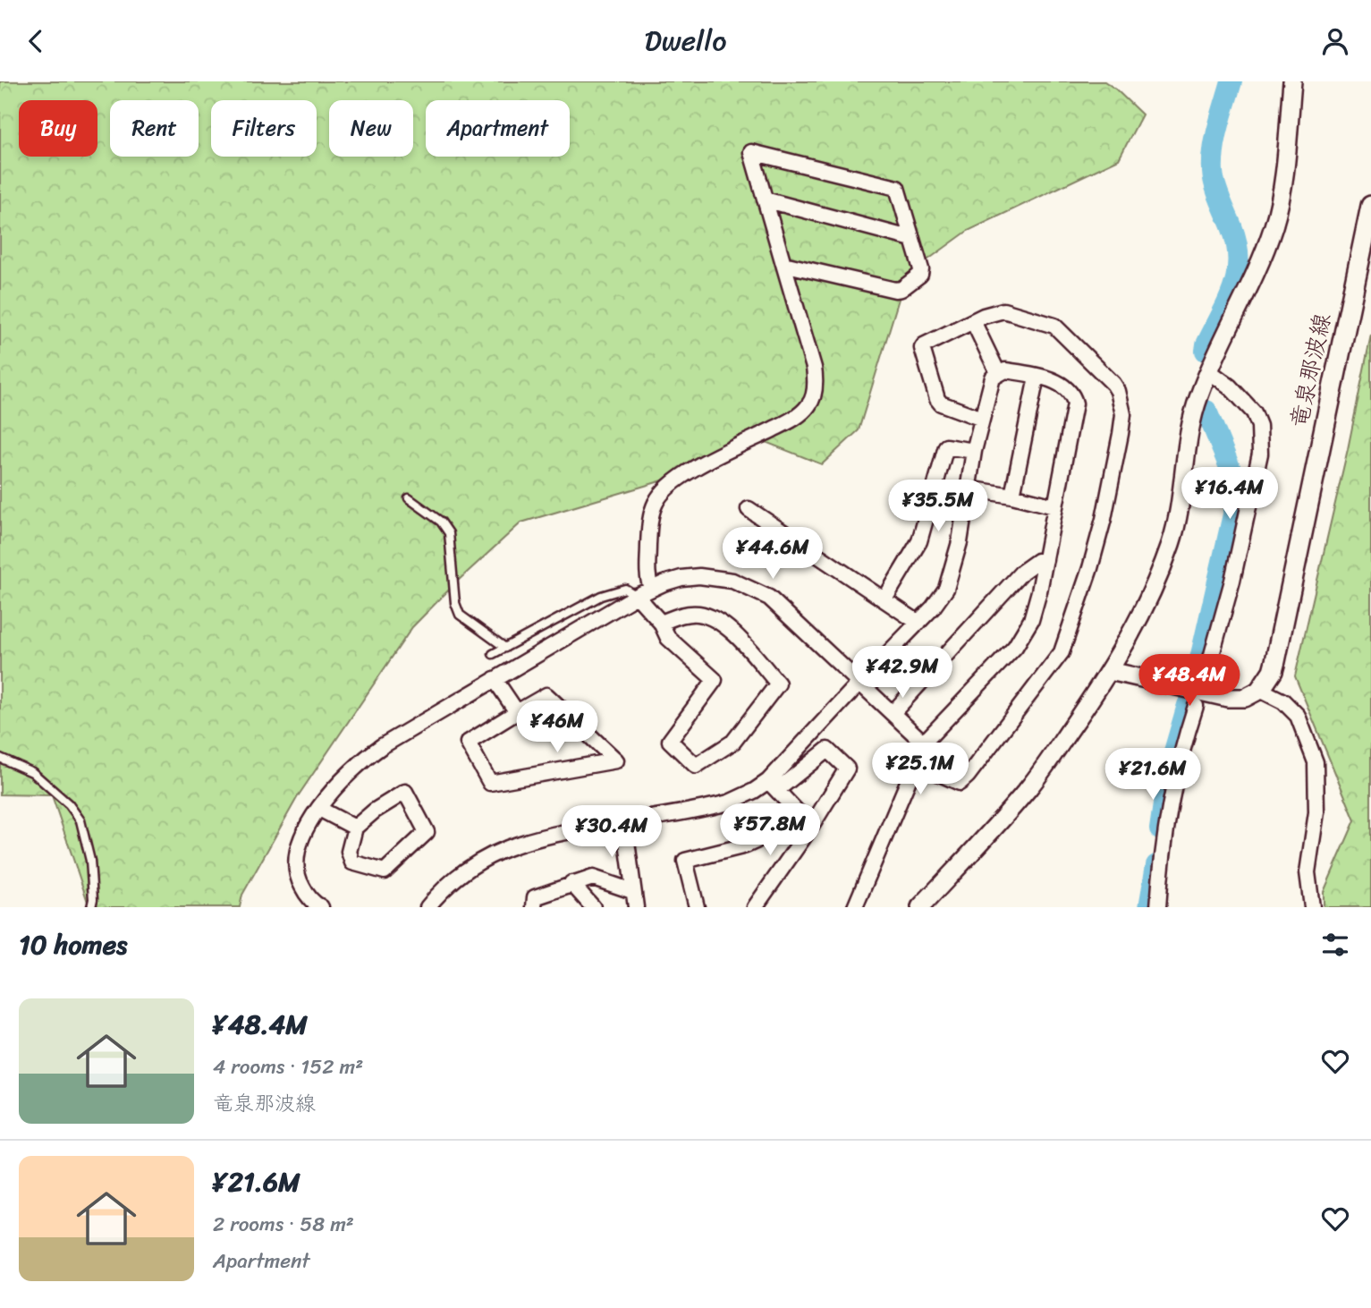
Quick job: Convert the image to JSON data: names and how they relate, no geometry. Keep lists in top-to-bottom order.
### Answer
{
  "streets": {
    "main road": ["竜泉那波線"]
  },
  "page": {
    "header": "Dwello",
    "chip": [
      "Buy",
      "Rent",
      "Filters",
      "New",
      "Apartment"
    ],
    "price": [
      "¥16.4M",
      "¥35.5M",
      "¥44.6M",
      "¥42.9M",
      "¥48.4M",
      "¥46M",
      "¥25.1M",
      "¥21.6M",
      "¥57.8M",
      "¥30.4M"
    ],
    "heading": "10 homes",
    "list": [
      {
        "name": "¥48.4M",
        "note": "4 rooms · 152 m² · 竜泉那波線"
      },
      {
        "name": "¥21.6M",
        "note": "2 rooms · 58 m² · Apartment"
      }
    ]
  }
}
